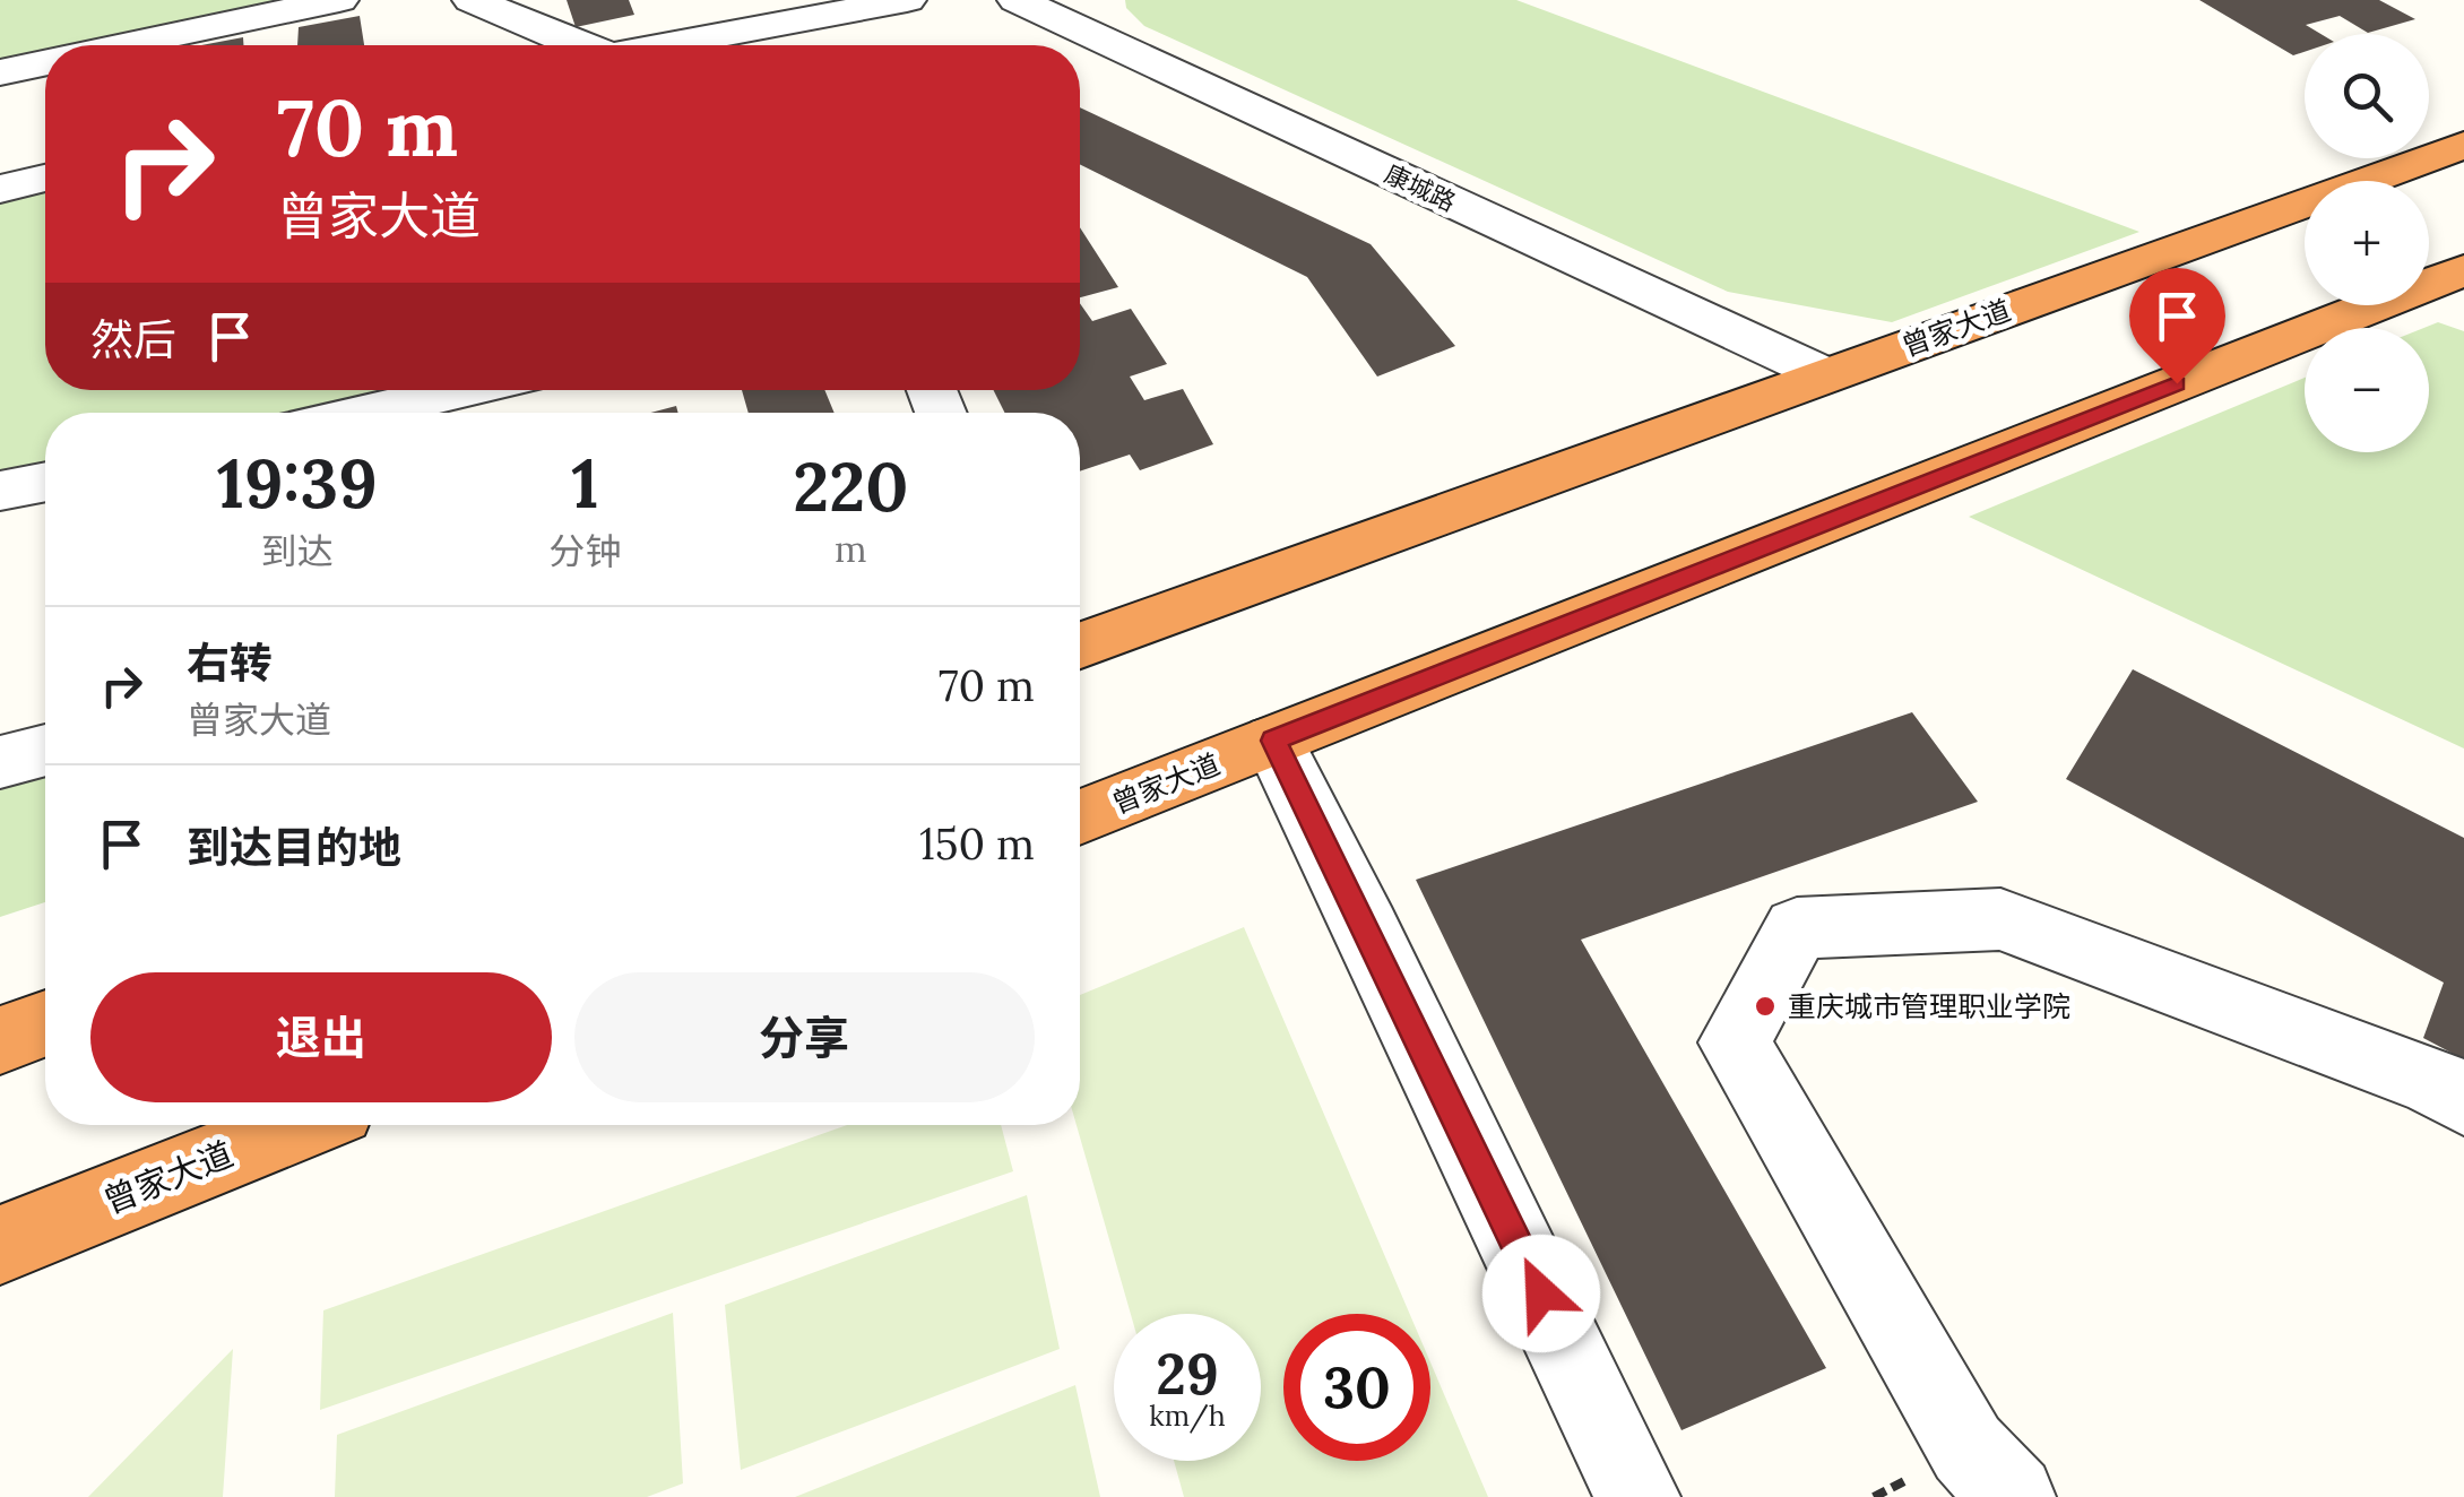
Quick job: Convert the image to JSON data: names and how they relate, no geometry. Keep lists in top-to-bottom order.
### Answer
{
  "streets": {
    "highway": ["曾家大道"],
    "street": ["康城路"]
  },
  "crossings": [
    ["康城路", "曾家大道"]
  ],
  "places": ["重庆城市管理职业学院"],
  "page": {
    "map_buttons": ["+", "−"],
    "turn": ["70 m", "曾家大道"],
    "then": "然后",
    "eta": [
      "19:39",
      "到达",
      "1",
      "分钟",
      "220",
      "m"
    ],
    "list": [
      {
        "name": "右转",
        "note": "曾家大道",
        "value": "70 m"
      },
      {
        "name": "到达目的地",
        "value": "150 m"
      }
    ],
    "buttons": ["退出", "分享"],
    "speed": "29 km/h",
    "limit": "30"
  }
}
